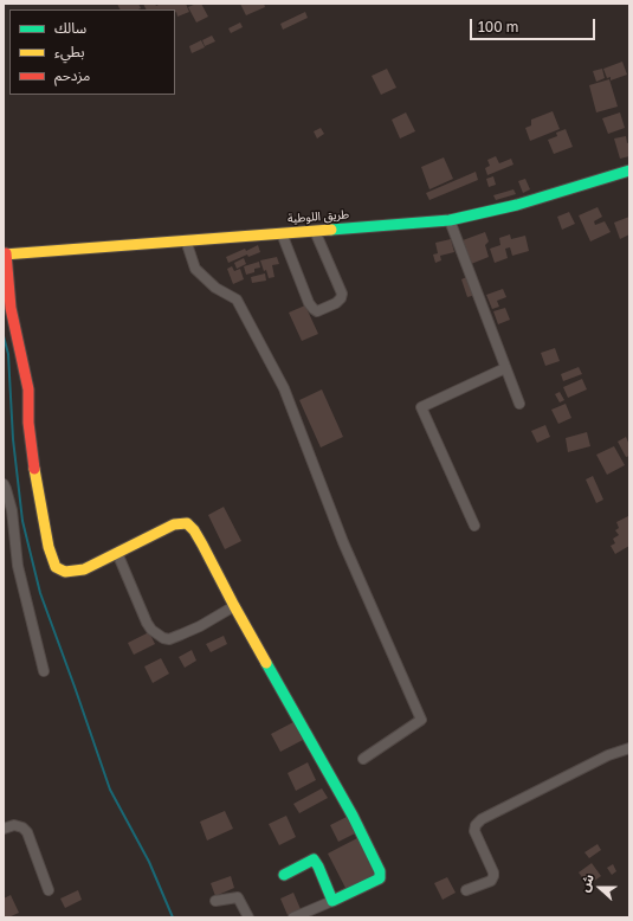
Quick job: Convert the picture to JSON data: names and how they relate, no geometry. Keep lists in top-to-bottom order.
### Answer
{
  "streets": {
    "street": ["طريق اللوطية"]
  },
  "legend": ["سالك", "بطيء", "مزدحم"],
  "scale_bar": "100 m",
  "north": "left"
}
